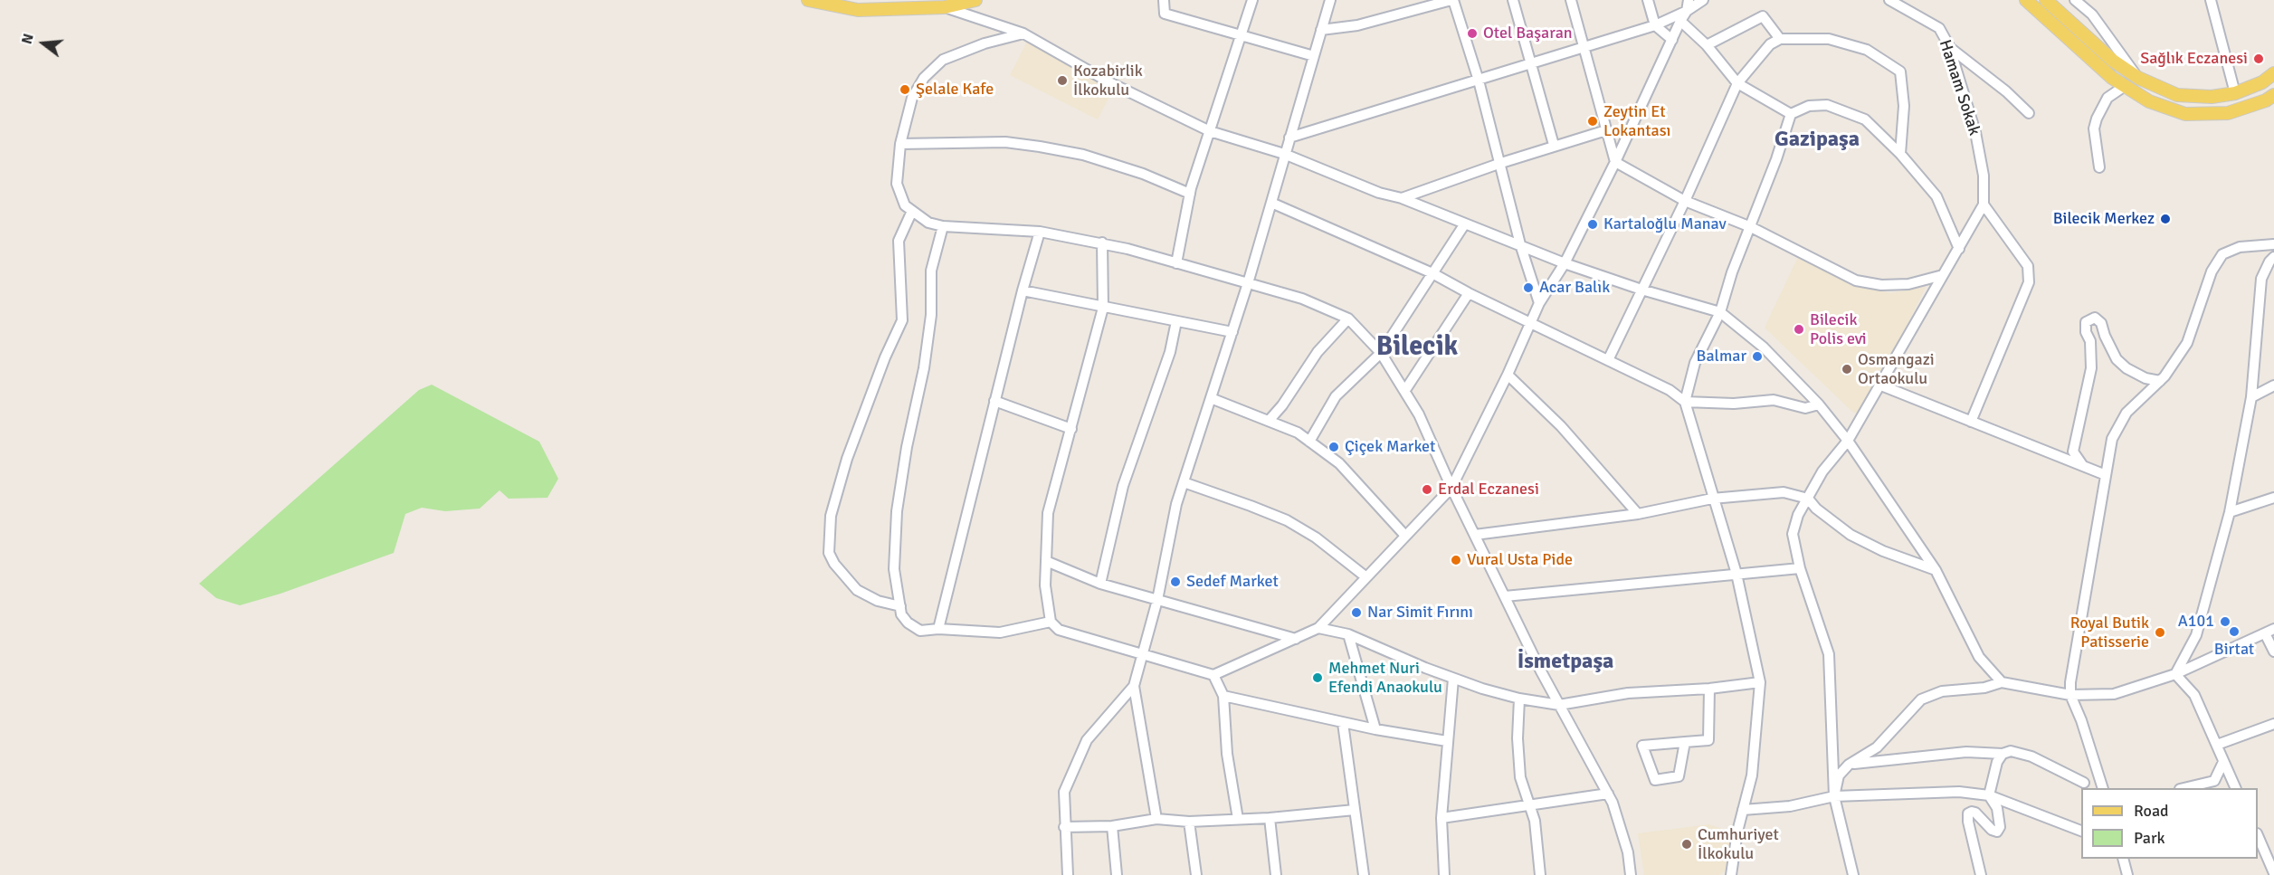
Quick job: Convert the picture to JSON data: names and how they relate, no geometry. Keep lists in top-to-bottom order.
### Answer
{
  "streets": {
    "street": ["Hamam Sokak"]
  },
  "districts": ["Gazipaşa", "Bilecik", "İsmetpaşa"],
  "places": [
    "Otel Başaran",
    "Sağlık Eczanesi",
    "Kozabirlik İlkokulu",
    "Şelale Kafe",
    "Zeytin Et Lokantası",
    "Bilecik Merkez",
    "Kartaloğlu Manav",
    "Acar Balık",
    "Bilecik Polis evi",
    "Balmar",
    "Osmangazi Ortaokulu",
    "Çiçek Market",
    "Erdal Eczanesi",
    "Vural Usta Pide",
    "Sedef Market",
    "Nar Simit Fırını",
    "A101",
    "Birtat",
    "Royal Butik Patisserie",
    "Mehmet Nuri Efendi Anaokulu",
    "Cumhuriyet İlkokulu"
  ],
  "legend": ["Road", "Park"],
  "north": "left"
}
